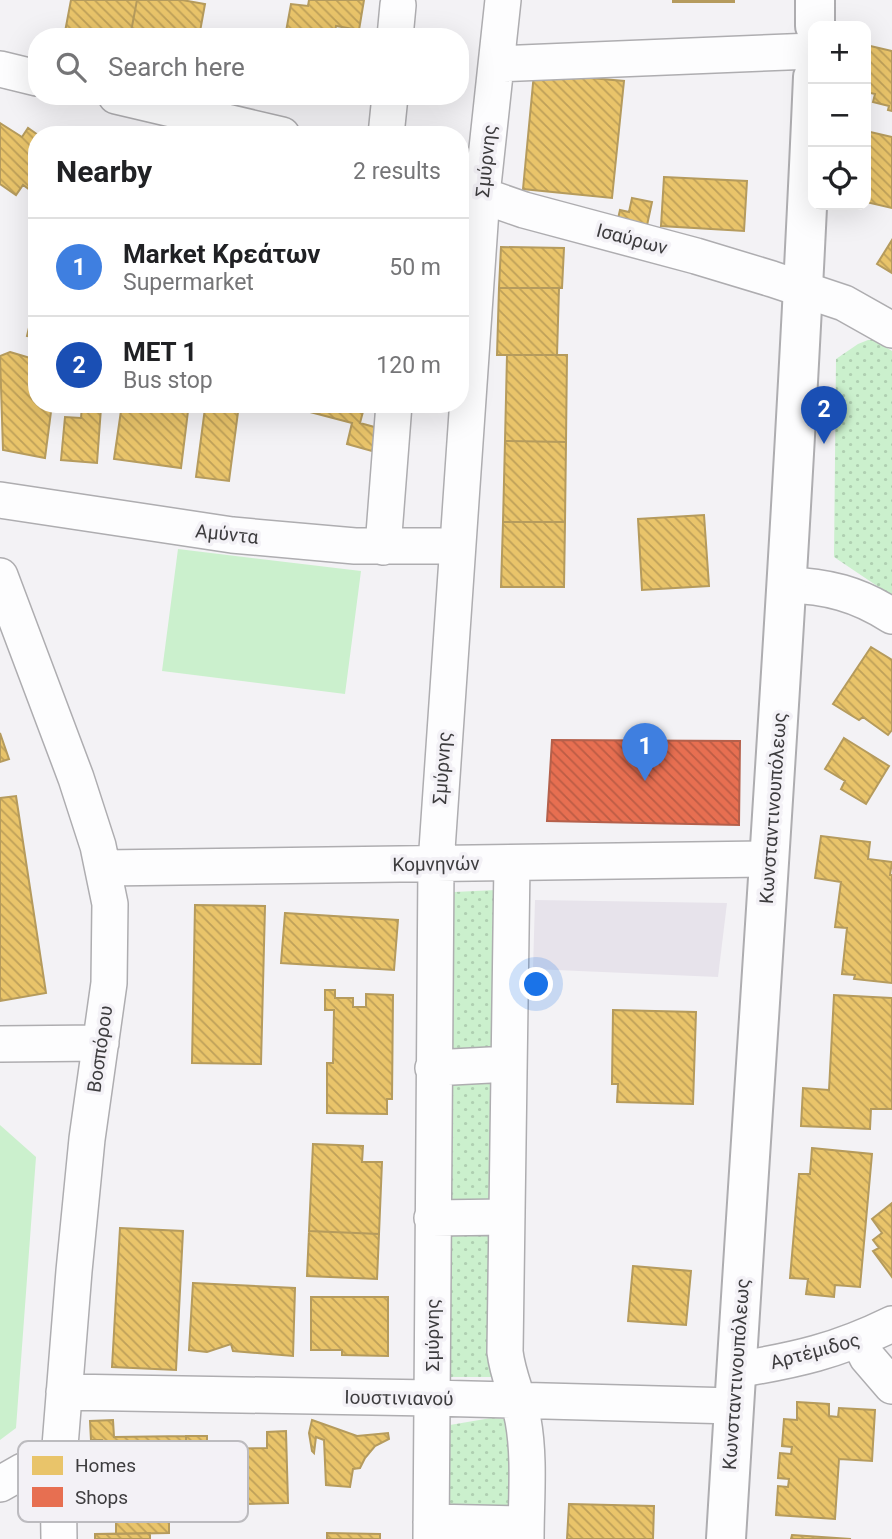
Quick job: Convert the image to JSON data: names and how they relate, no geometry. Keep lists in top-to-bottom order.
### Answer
{
  "streets": {
    "main road": ["Κωνσταντινουπόλεως"],
    "street": [
      "Σμύρνης",
      "Ισαύρων",
      "Αμύντα",
      "Κομνηνών",
      "Βοσπόρου",
      "Αρτέμιδος",
      "Ιουστινιανού"
    ]
  },
  "crossings": [
    ["Σμύρνης", "Ισαύρων"],
    ["Σμύρνης", "Αμύντα"],
    ["Σμύρνης", "Κομνηνών"],
    ["Σμύρνης", "Ιουστινιανού"],
    ["Ισαύρων", "Κωνσταντινουπόλεως"],
    ["Κωνσταντινουπόλεως", "Κομνηνών"],
    ["Κωνσταντινουπόλεως", "Αρτέμιδος"],
    ["Κωνσταντινουπόλεως", "Ιουστινιανού"],
    ["Κομνηνών", "Βοσπόρου"],
    ["Βοσπόρου", "Ιουστινιανού"],
    ["Αρτέμιδος", "Ιουστινιανού"]
  ],
  "legend": ["Homes", "Shops"],
  "page": {
    "map_buttons": ["+", "−"],
    "search": "Search here",
    "heading": ["Nearby", "2 results"],
    "list": [
      {
        "mark": "1",
        "name": "Market Κρεάτων",
        "note": "Supermarket",
        "value": "50 m"
      },
      {
        "mark": "2",
        "name": "ΜΕΤ 1",
        "note": "Bus stop",
        "value": "120 m"
      }
    ],
    "pins": ["2", "1"]
  }
}
